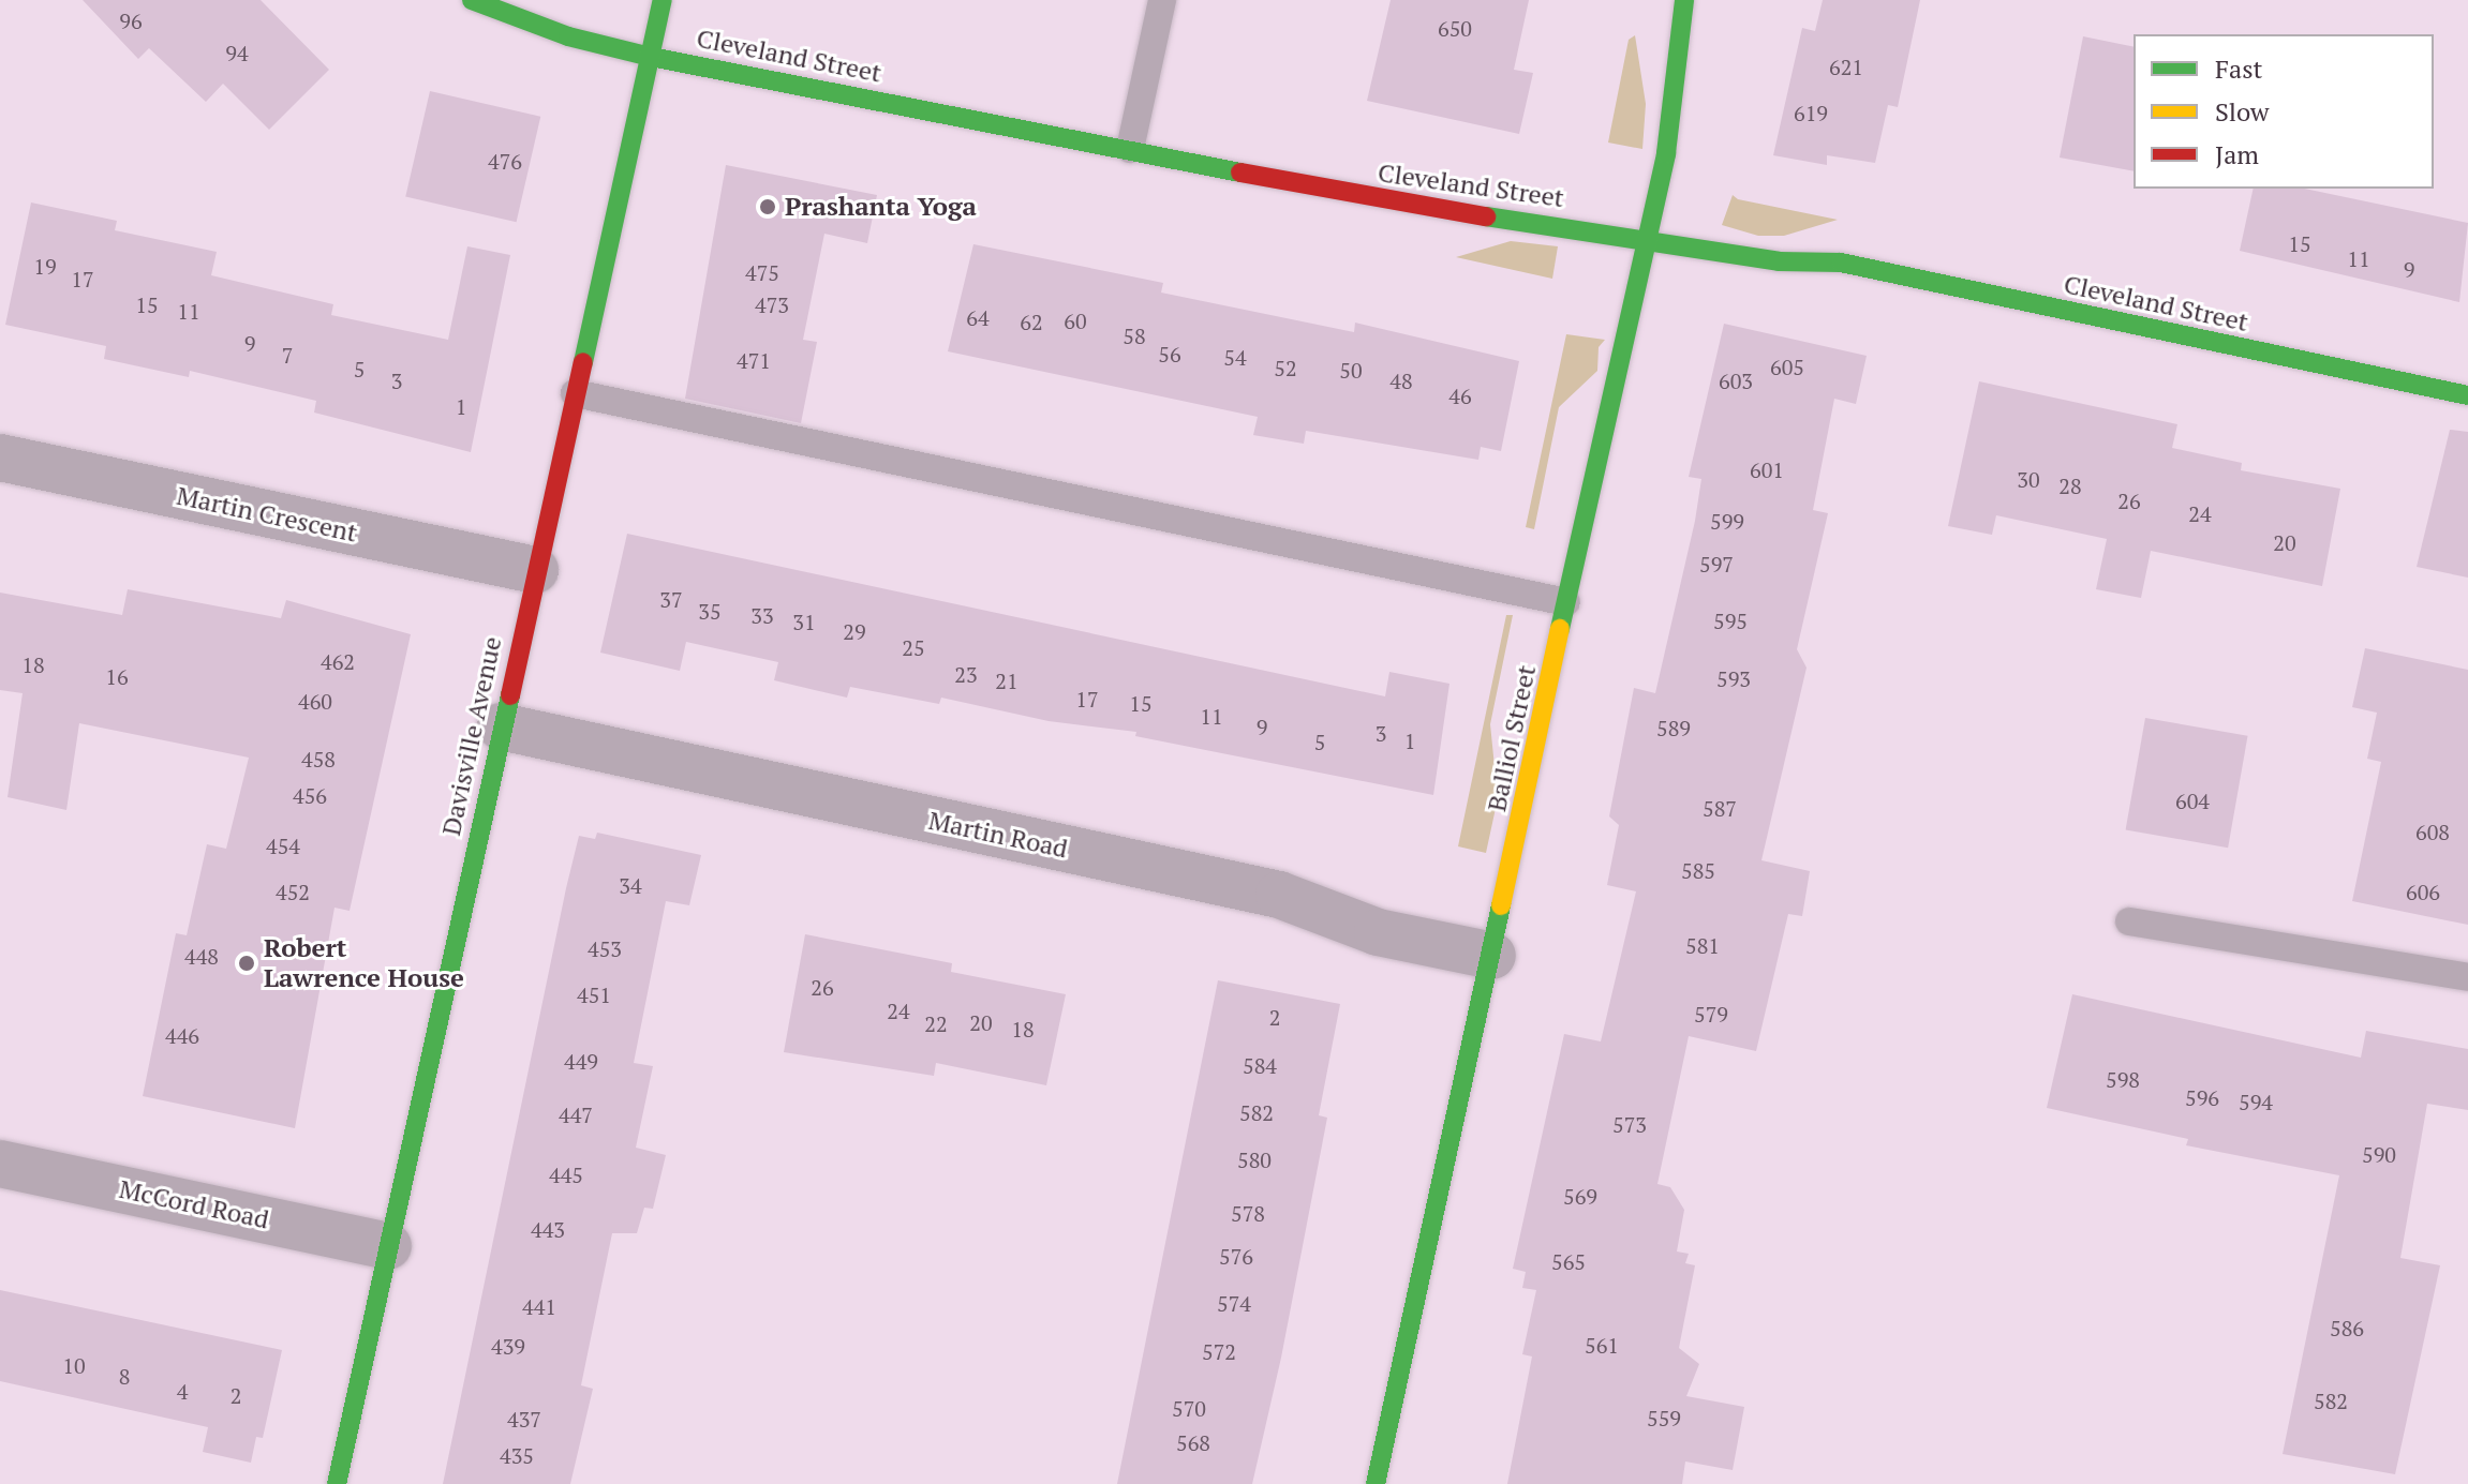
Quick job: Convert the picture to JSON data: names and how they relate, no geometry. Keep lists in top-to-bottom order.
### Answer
{
  "streets": {
    "street": [
      "Cleveland Street",
      "Martin Crescent",
      "Davisville Avenue",
      "Balliol Street",
      "Martin Road",
      "McCord Road"
    ]
  },
  "crossings": [
    ["Cleveland Street", "Davisville Avenue"],
    ["Cleveland Street", "Balliol Street"],
    ["Martin Crescent", "Davisville Avenue"],
    ["Davisville Avenue", "Martin Road"],
    ["Davisville Avenue", "McCord Road"],
    ["Balliol Street", "Martin Road"]
  ],
  "places": ["Prashanta Yoga", "Robert Lawrence House"],
  "house_numbers": [
    "96",
    "650",
    "94",
    "621",
    "619",
    "476",
    "15",
    "11",
    "19",
    "9",
    "475",
    "17",
    "15",
    "473",
    "11",
    "64",
    "60",
    "62",
    "58",
    "9",
    "56",
    "7",
    "54",
    "471",
    "605",
    "52",
    "5",
    "50",
    "3",
    "48",
    "603",
    "46",
    "1",
    "601",
    "30",
    "28",
    "26",
    "24",
    "599",
    "20",
    "597",
    "37",
    "35",
    "33",
    "595",
    "31",
    "29",
    "25",
    "462",
    "18",
    "23",
    "16",
    "593",
    "21",
    "17",
    "460",
    "15",
    "11",
    "9",
    "589",
    "3",
    "1",
    "5",
    "458",
    "456",
    "604",
    "587",
    "608",
    "454",
    "585",
    "34",
    "452",
    "606",
    "581",
    "453",
    "448",
    "26",
    "451",
    "24",
    "579",
    "2",
    "20",
    "22",
    "18",
    "446",
    "449",
    "584",
    "598",
    "596",
    "594",
    "582",
    "447",
    "573",
    "590",
    "580",
    "445",
    "569",
    "578",
    "443",
    "576",
    "565",
    "574",
    "441",
    "586",
    "561",
    "439",
    "572",
    "10",
    "8",
    "4",
    "2",
    "582",
    "570",
    "559",
    "437",
    "568",
    "435"
  ],
  "legend": ["Fast", "Slow", "Jam"]
}
